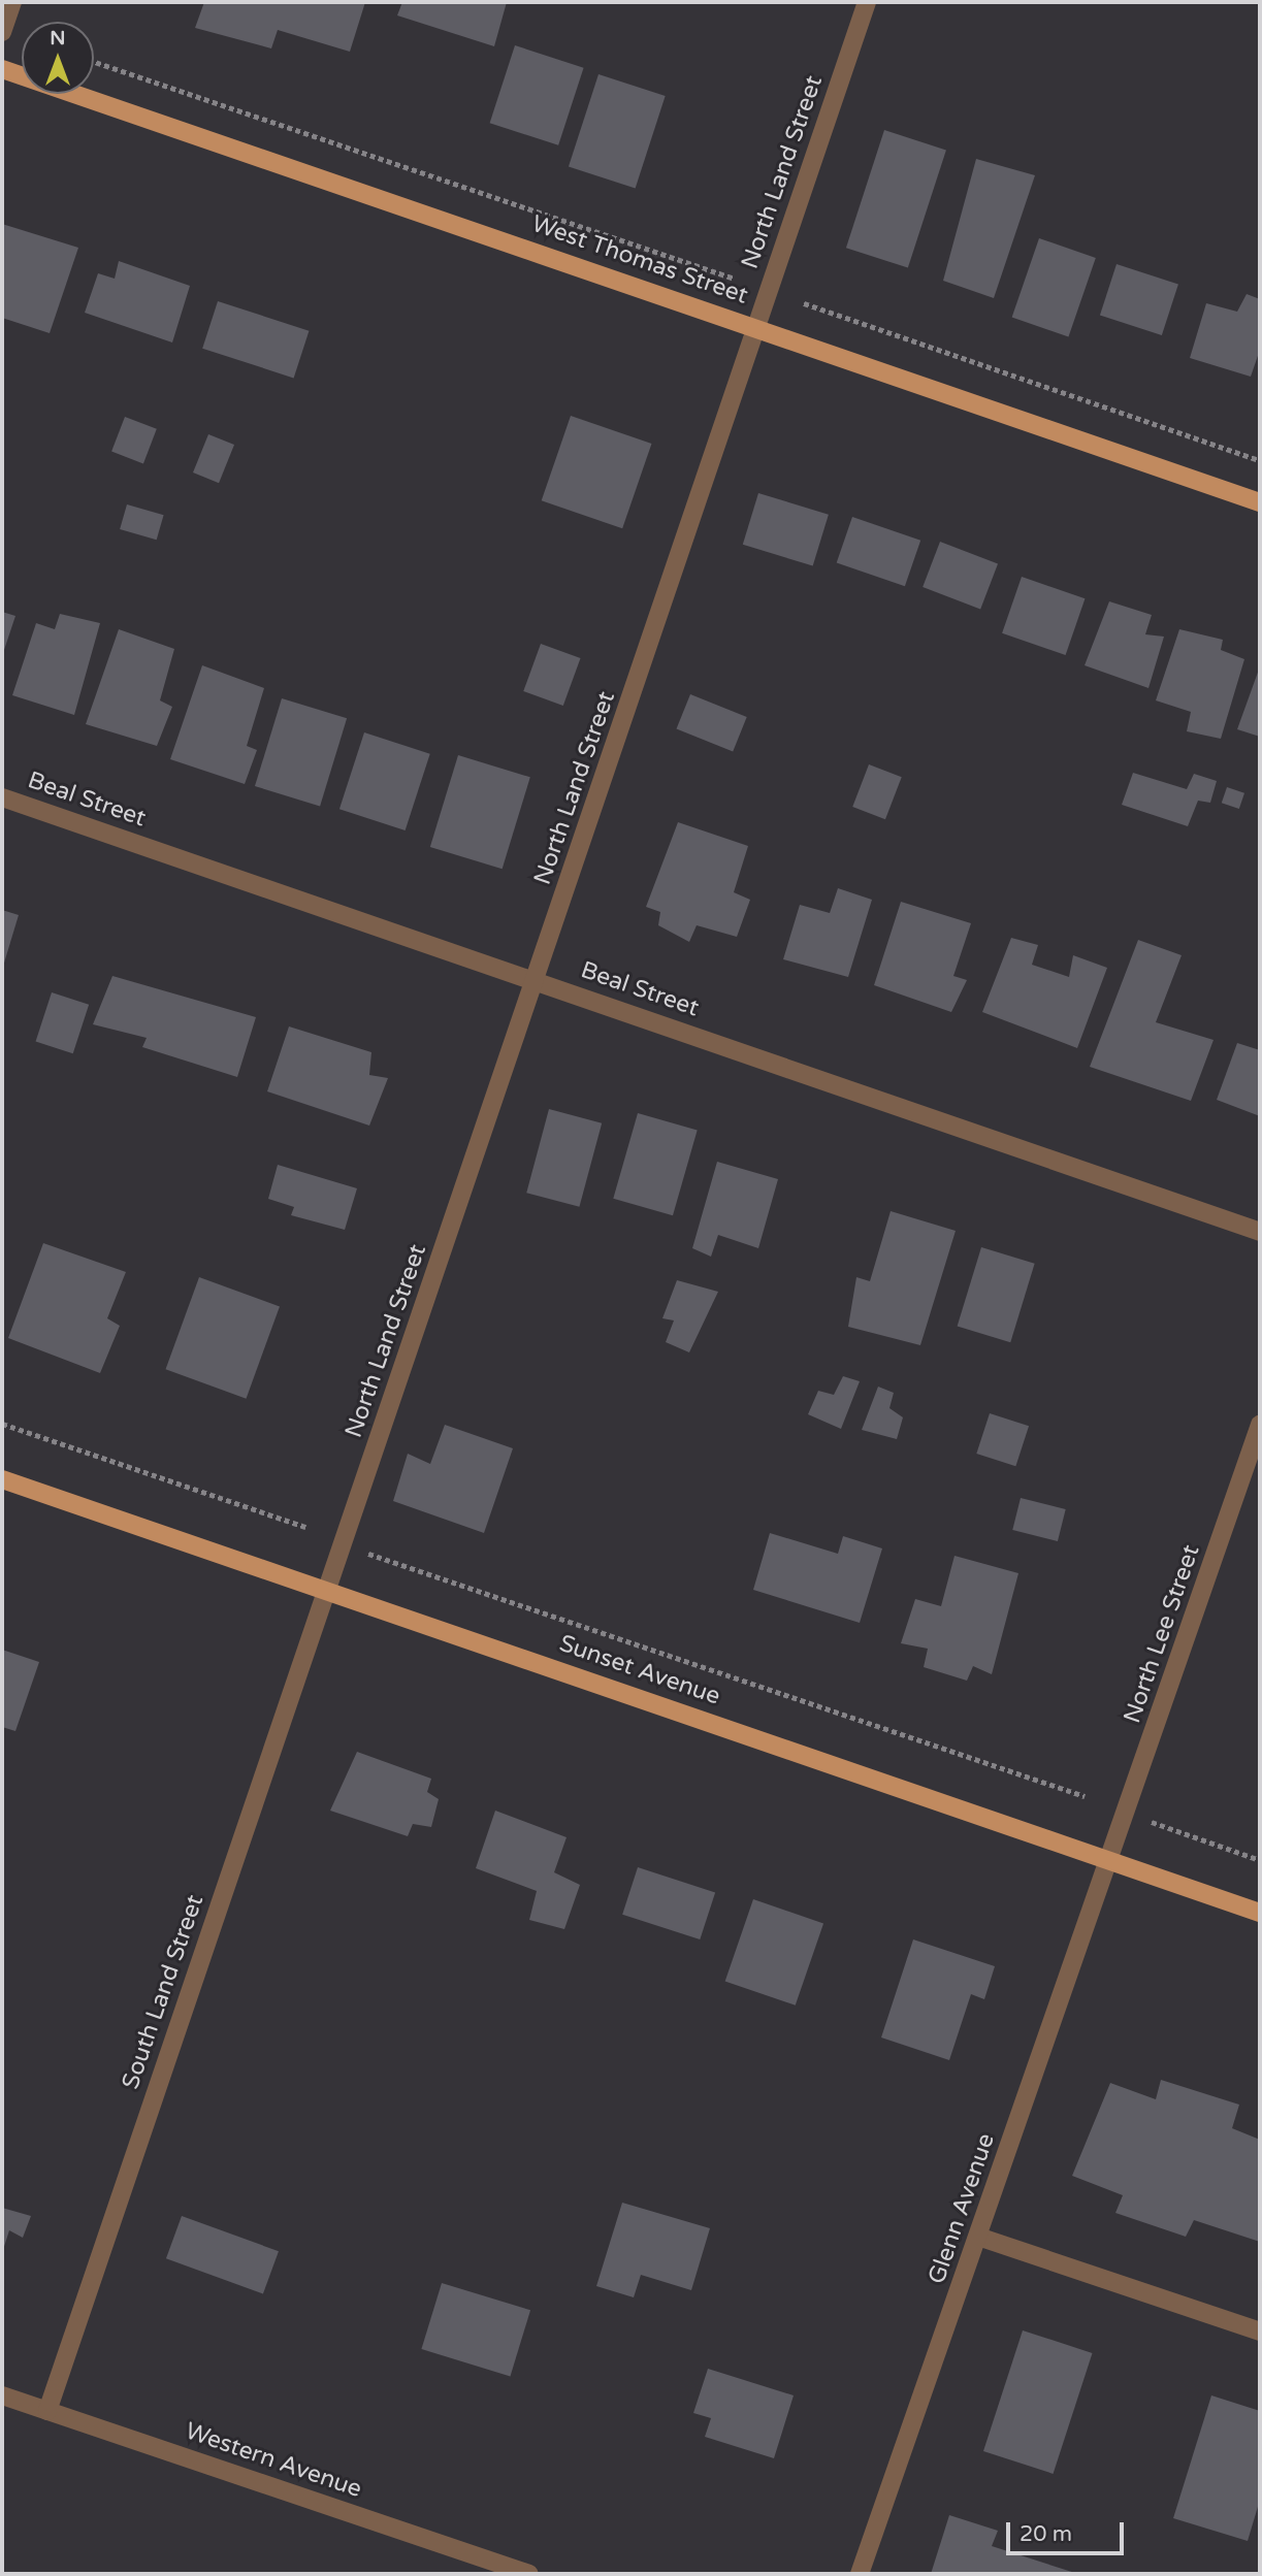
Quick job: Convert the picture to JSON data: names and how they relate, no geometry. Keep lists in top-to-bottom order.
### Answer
{
  "streets": {
    "main road": ["West Thomas Street", "Sunset Avenue"],
    "street": [
      "North Land Street",
      "Beal Street",
      "North Lee Street",
      "South Land Street",
      "Glenn Avenue",
      "Western Avenue"
    ]
  },
  "crossings": [
    ["North Land Street", "West Thomas Street"],
    ["North Land Street", "Beal Street"],
    ["North Land Street", "Sunset Avenue"],
    ["North Land Street", "South Land Street"],
    ["North Lee Street", "Sunset Avenue"],
    ["North Lee Street", "Glenn Avenue"],
    ["Sunset Avenue", "South Land Street"],
    ["Sunset Avenue", "Glenn Avenue"],
    ["South Land Street", "Western Avenue"]
  ],
  "scale_bar": "20 m",
  "north": "top"
}
